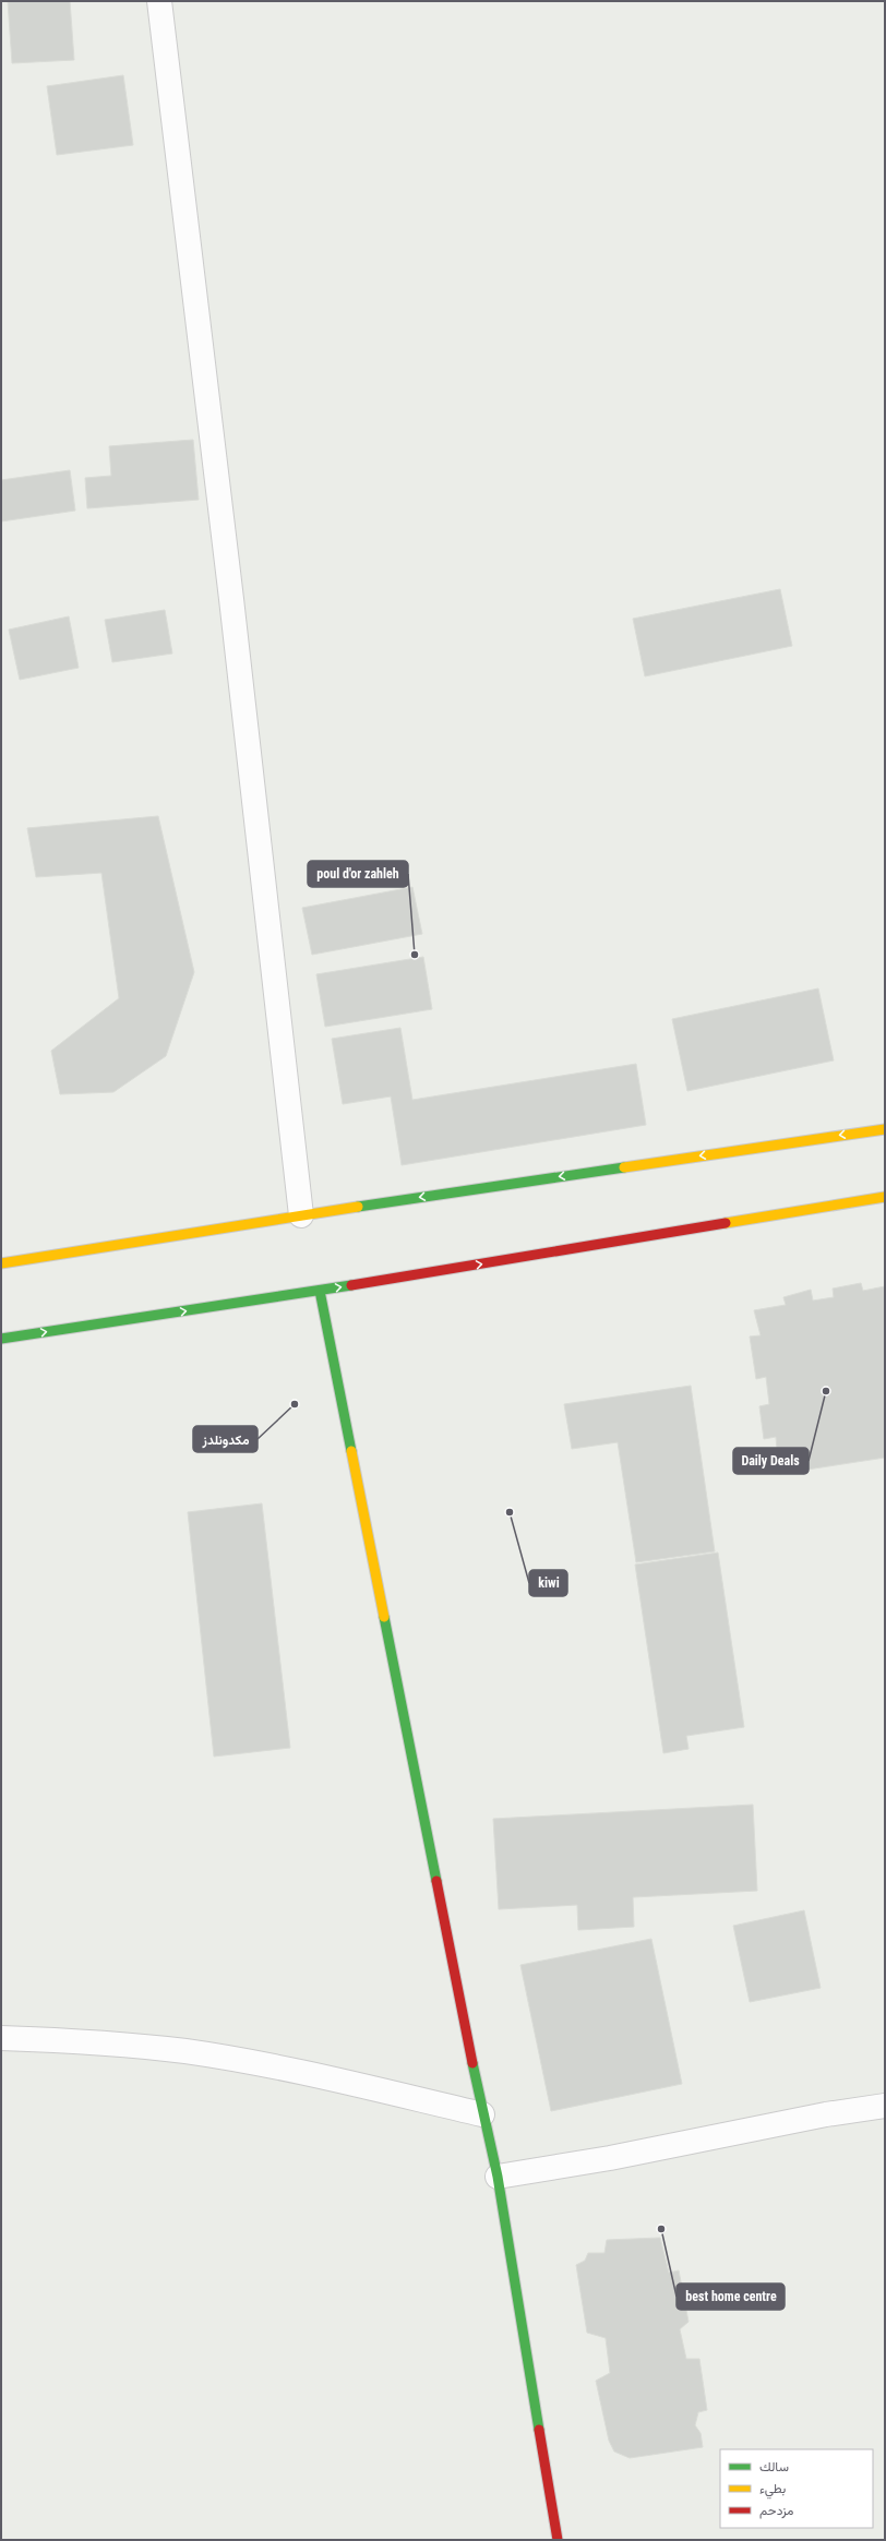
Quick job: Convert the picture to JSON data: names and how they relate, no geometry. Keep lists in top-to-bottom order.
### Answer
{
  "places": [
    "poul d'or zahleh",
    "Daily Deals",
    "مكدونلدز",
    "kiwi",
    "best home centre"
  ],
  "legend": ["سالك", "بطيء", "مزدحم"]
}
